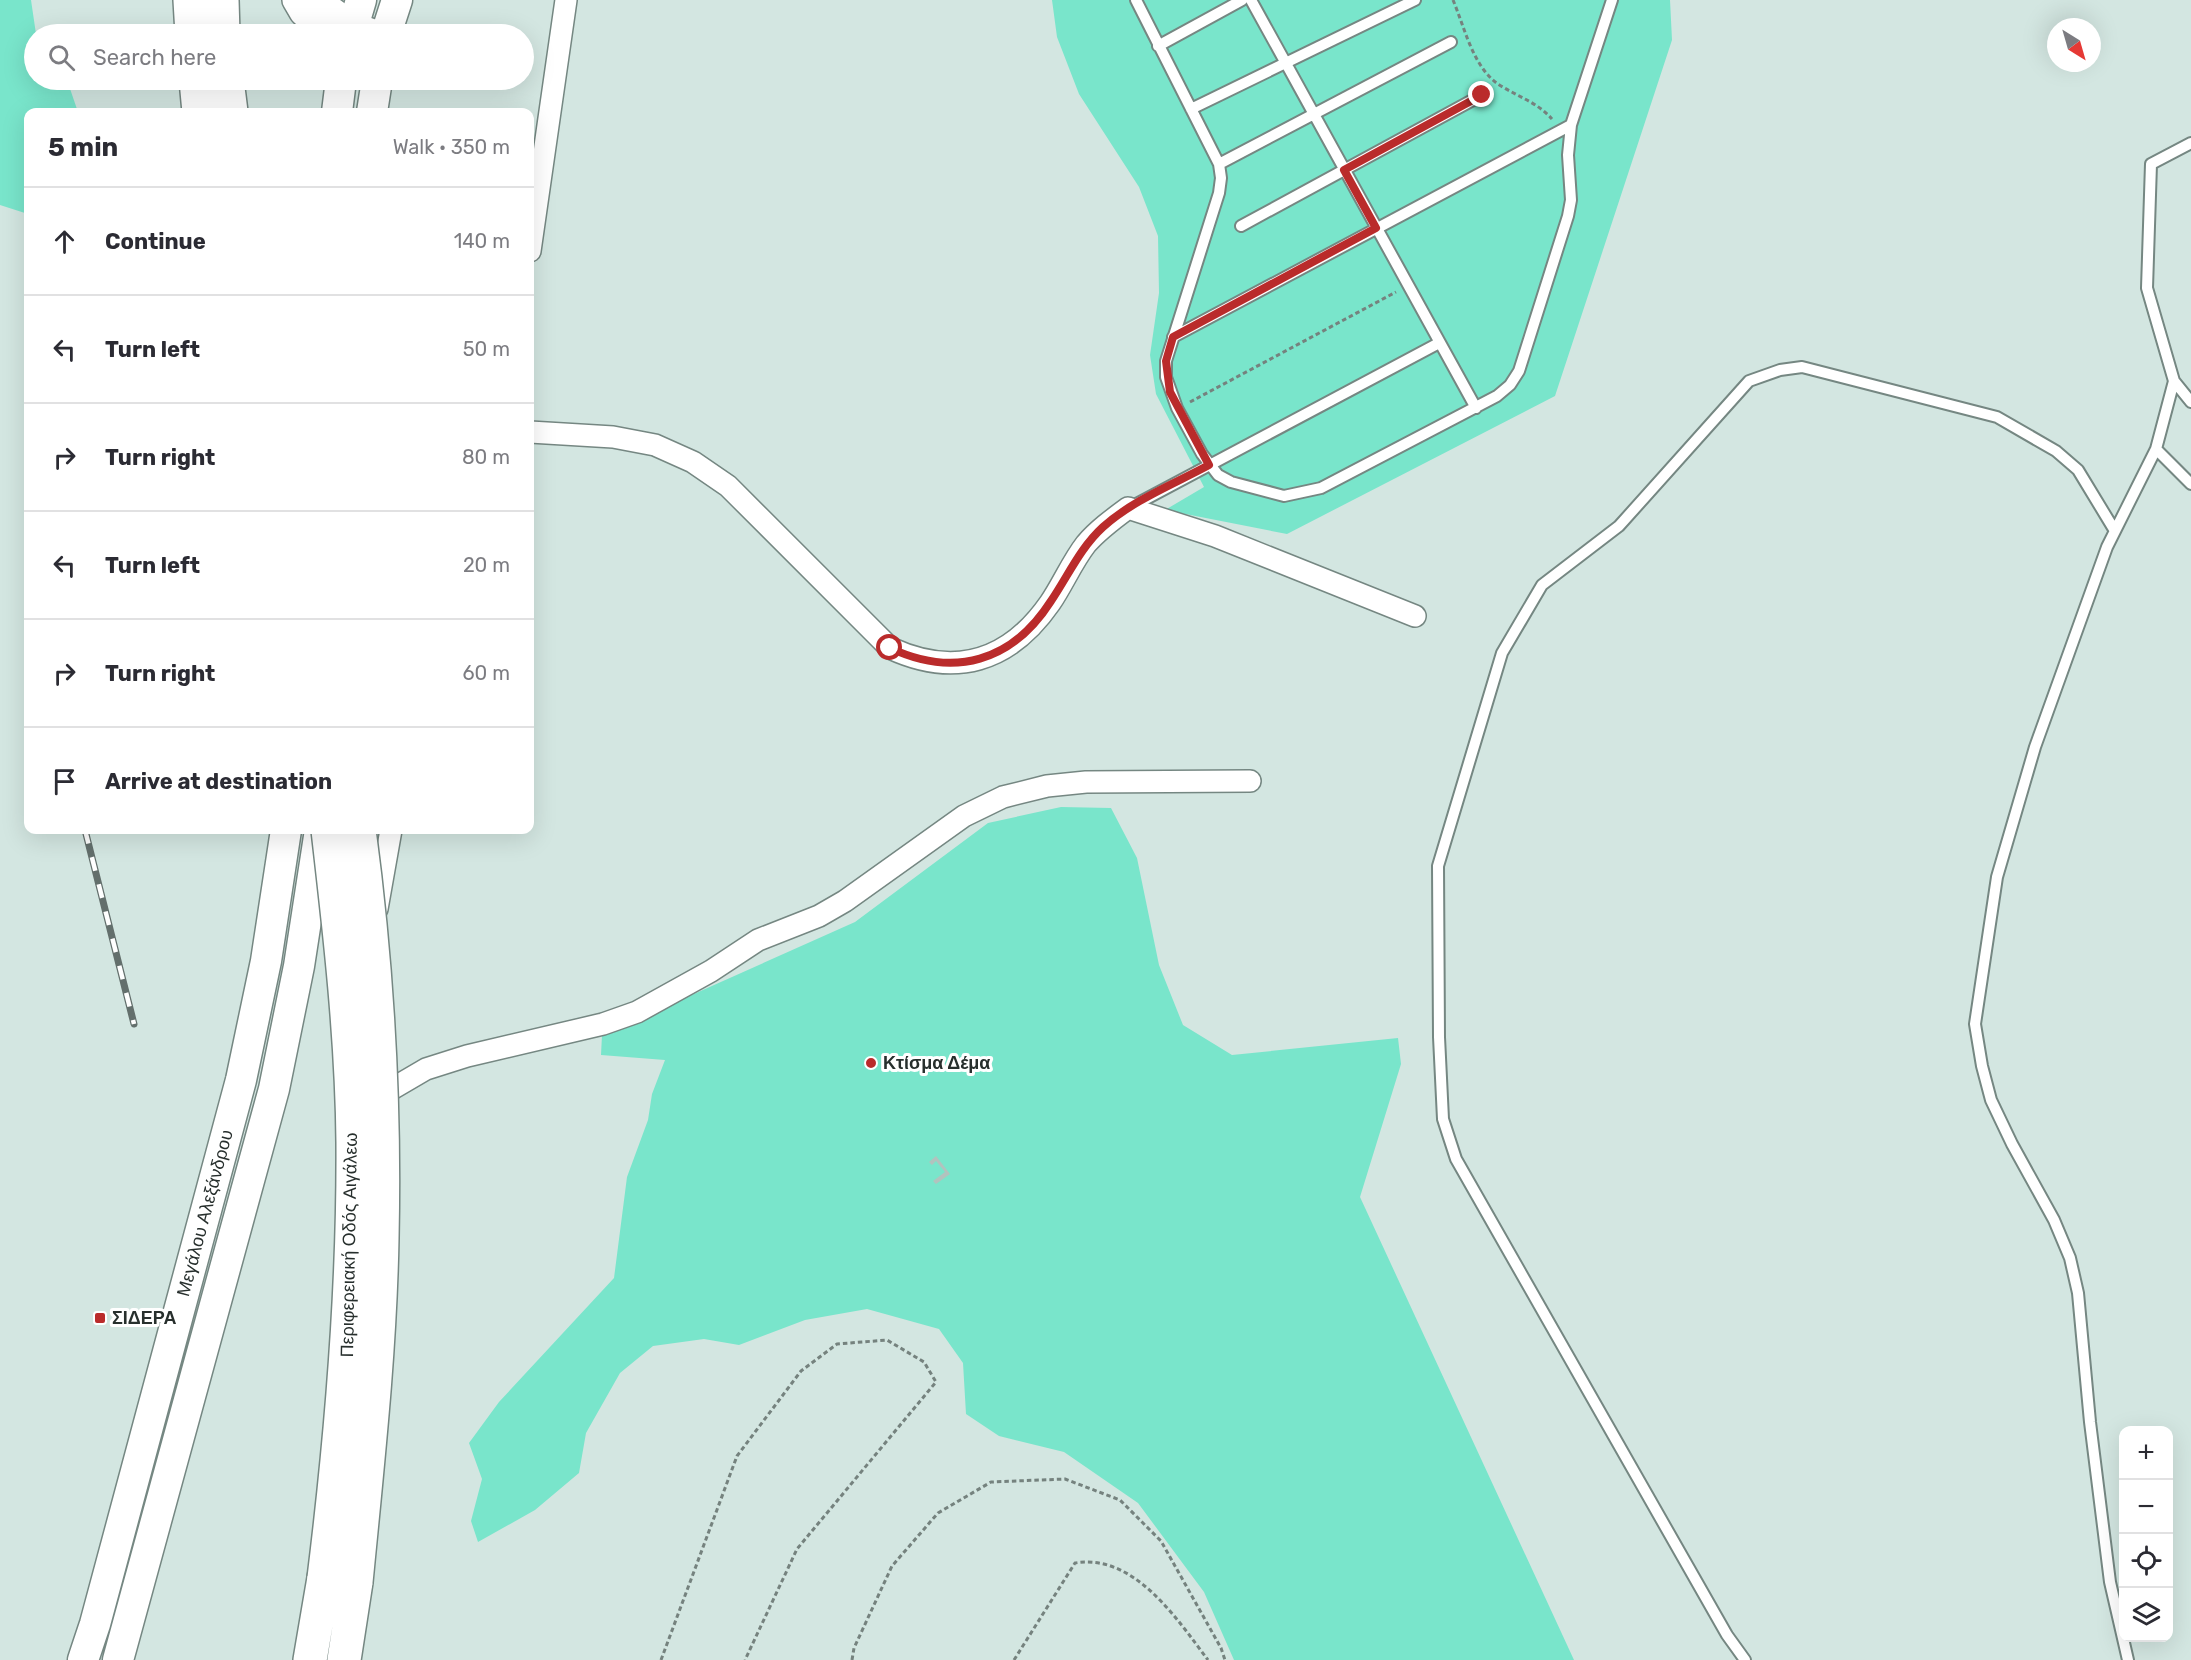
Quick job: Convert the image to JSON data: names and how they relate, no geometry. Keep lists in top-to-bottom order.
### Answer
{
  "streets": {
    "highway": ["Περιφερειακή Οδός Αιγάλεω"],
    "main road": ["Μεγάλου Αλεξάνδρου"]
  },
  "places": {
    "other": ["Κτίσμα Δέμα"],
    "transit": ["ΣΙΔΕΡΑ"]
  },
  "north": "bottom right",
  "page": {
    "search": "Search here",
    "heading": ["5 min", "Walk · 350 m"],
    "list": [
      ["Continue", "140 m"],
      ["Turn left", "50 m"],
      ["Turn right", "80 m"],
      ["Turn left", "20 m"],
      ["Turn right", "60 m"],
      "Arrive at destination"
    ],
    "map_buttons": ["+", "−"]
  }
}
